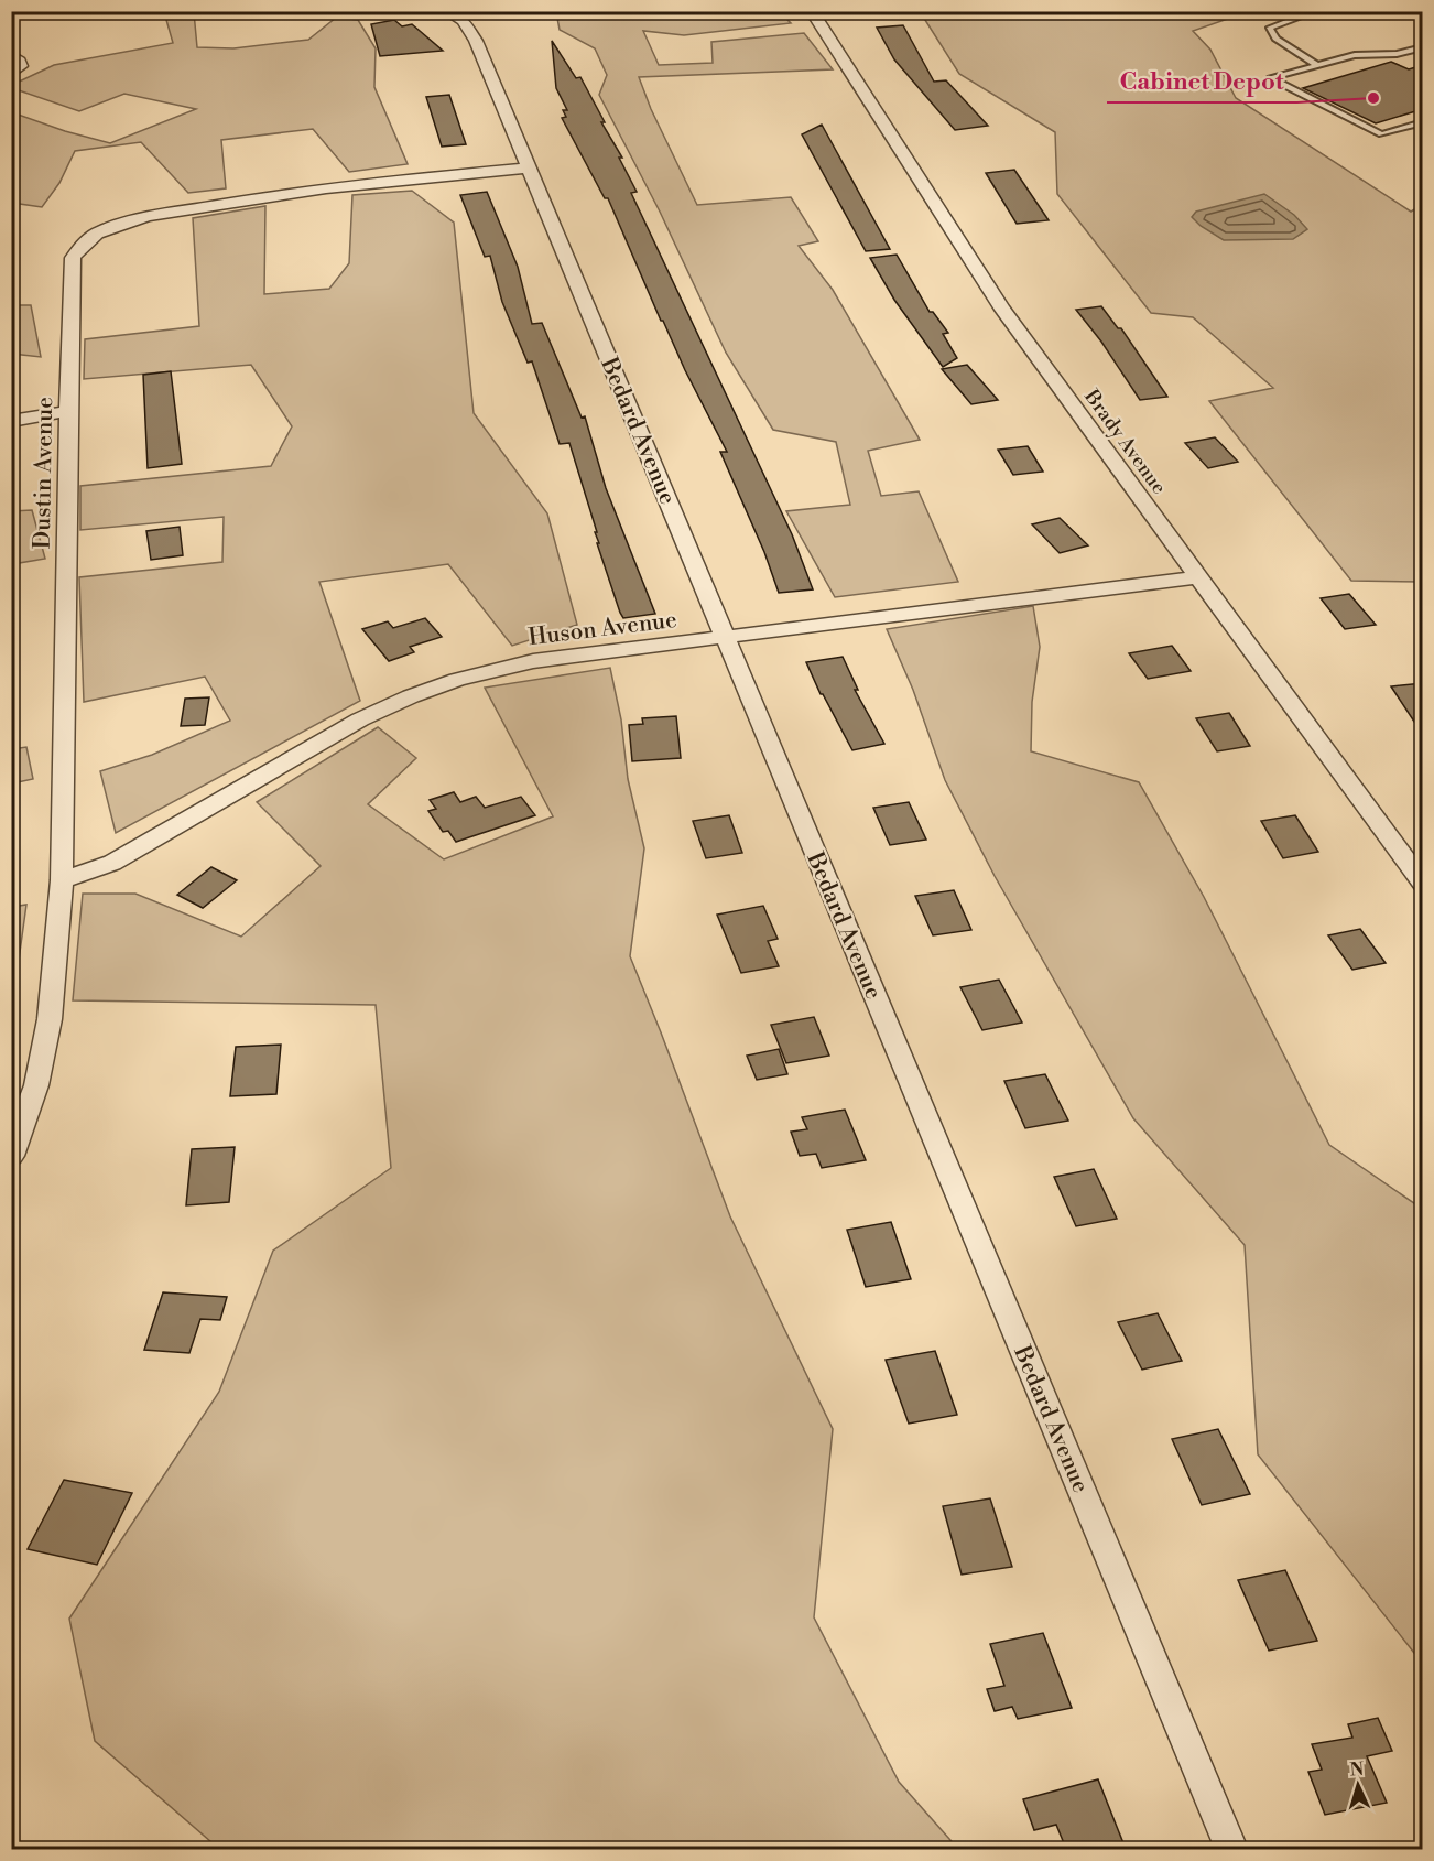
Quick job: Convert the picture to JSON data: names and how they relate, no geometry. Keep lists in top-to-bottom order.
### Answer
{
  "streets": {
    "street": [
      "Bedard Avenue",
      "Brady Avenue",
      "Dustin Avenue",
      "Huson Avenue"
    ]
  },
  "crossings": [
    ["Bedard Avenue", "Dustin Avenue"],
    ["Bedard Avenue", "Huson Avenue"],
    ["Brady Avenue", "Huson Avenue"],
    ["Dustin Avenue", "Huson Avenue"]
  ],
  "places": ["Cabinet Depot"],
  "north": "top"
}
